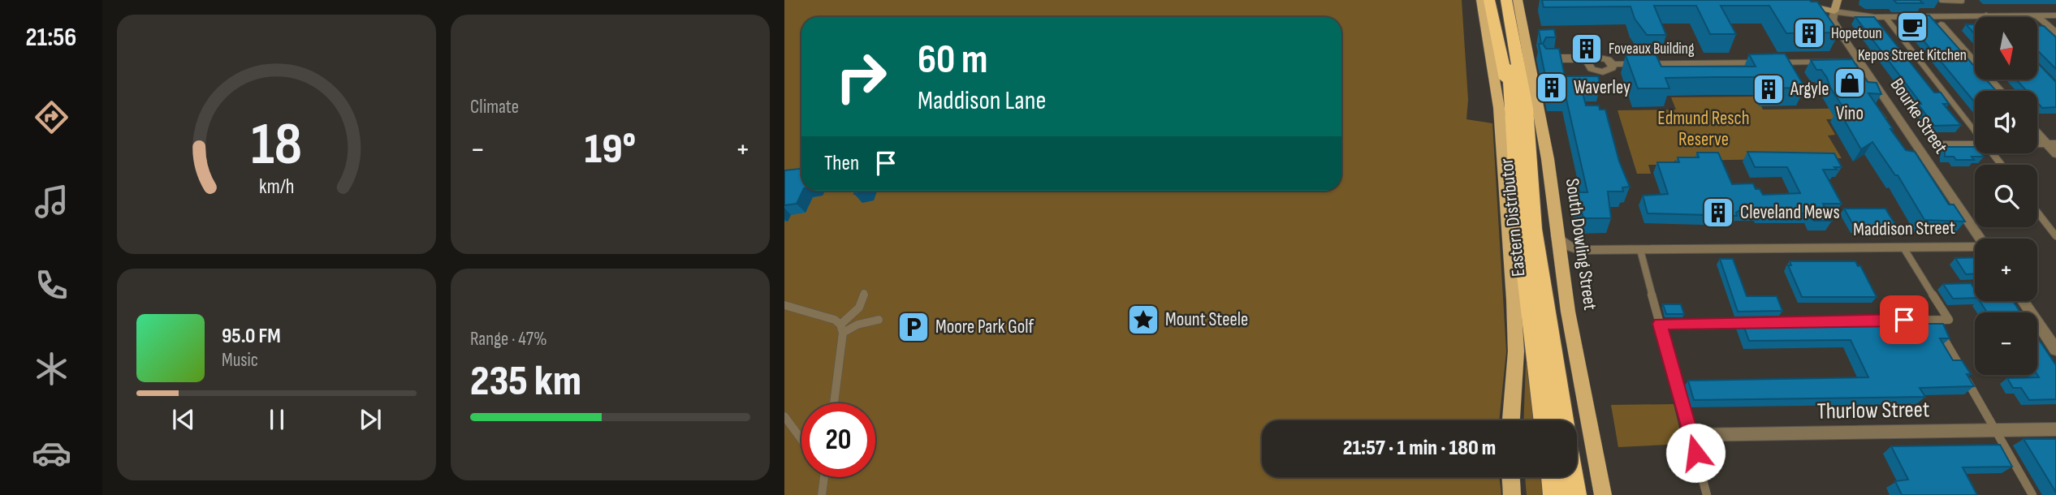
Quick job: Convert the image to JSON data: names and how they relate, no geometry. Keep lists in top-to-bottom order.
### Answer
{
  "streets": {
    "highway": ["Eastern Distributor"],
    "main road": ["South Dowling Street"],
    "street": ["Bourke Street", "Maddison Street", "Thurlow Street"]
  },
  "crossings": [
    ["Eastern Distributor", "South Dowling Street"],
    ["Maddison Street", "South Dowling Street"]
  ],
  "parks": ["Edmund Resch Reserve"],
  "places": {
    "cafe": ["Kepos Street Kitchen"],
    "building": [
      "Hopetoun",
      "Foveaux Building",
      "Waverley",
      "Argyle",
      "Cleveland Mews"
    ],
    "shop": ["Vino"],
    "place": ["Mount Steele"],
    "parking": ["Moore Park Golf"]
  },
  "north": "bottom",
  "page": {
    "tabs": "21:56",
    "tile": [
      "Climate",
      ["Range · 47%", "235 km"]
    ],
    "map_buttons": ["+", "−"],
    "turn": ["60 m", "Maddison Lane"],
    "heat": ["−", "19°", "+"],
    "then": "Then",
    "song": ["95.0 FM", "Music"],
    "limit": "20",
    "trip": "21:57 · 1 min · 180 m",
    "gauge": ["18", "km/h"]
  }
}
